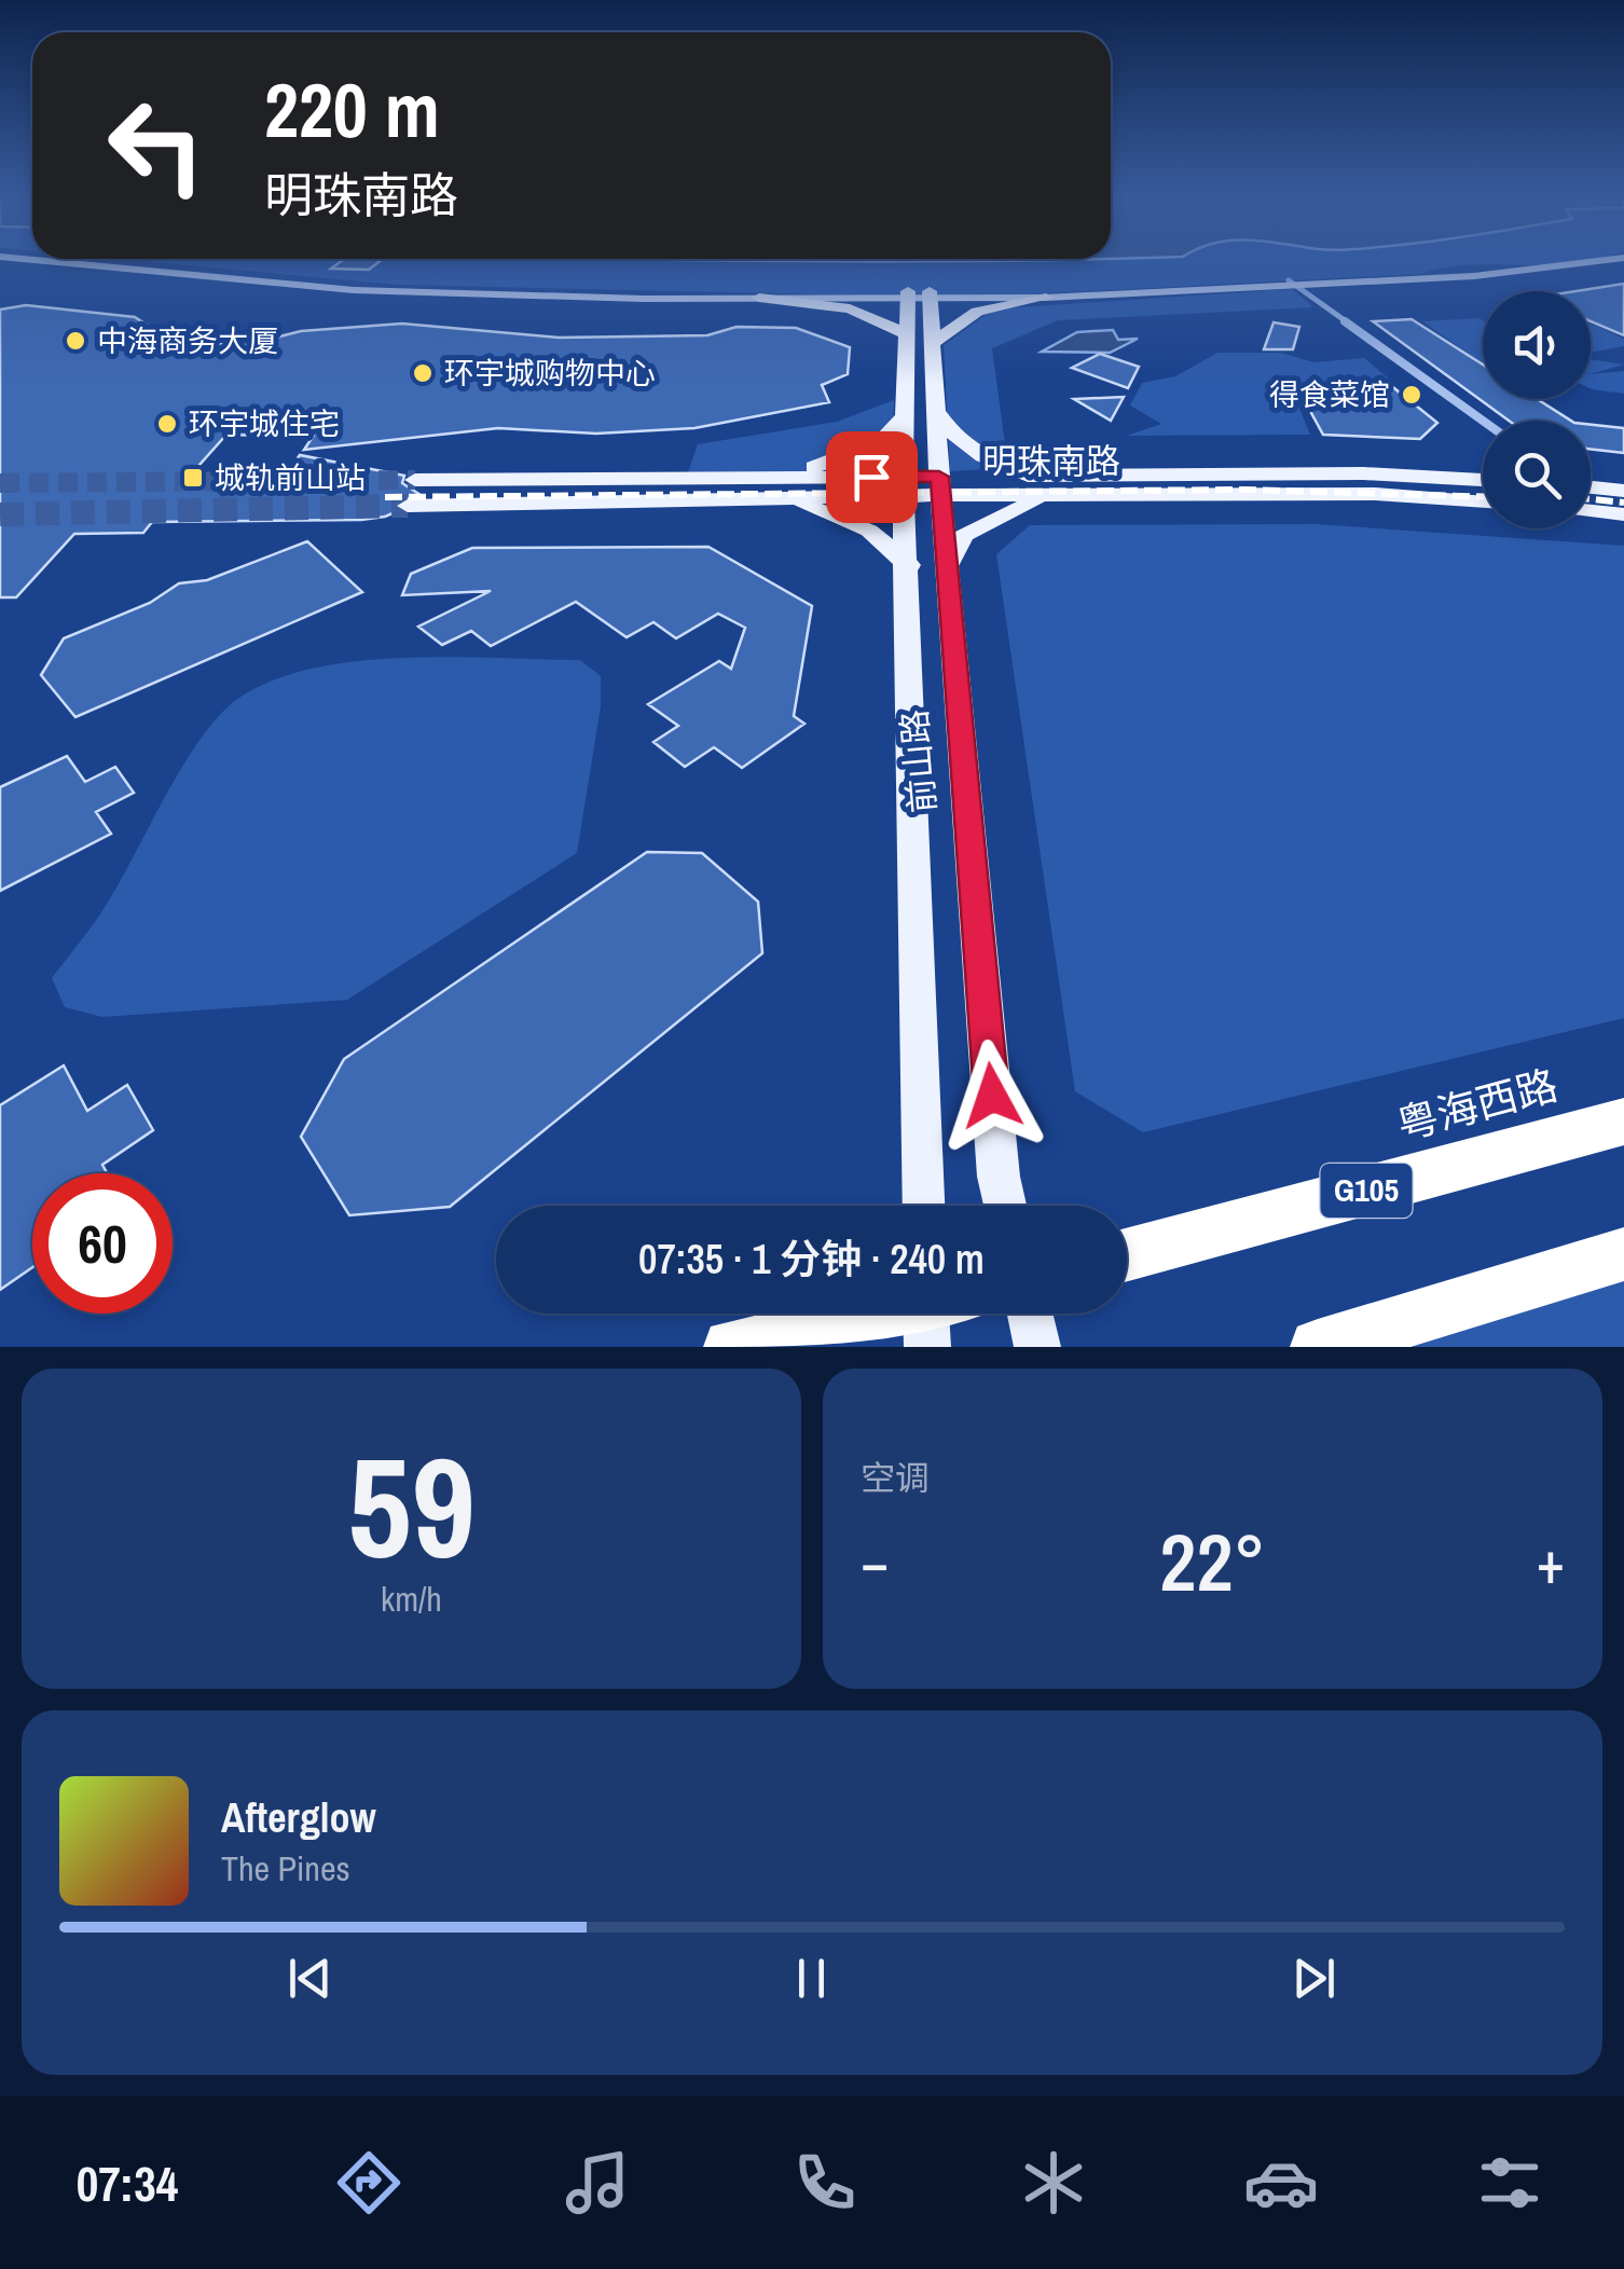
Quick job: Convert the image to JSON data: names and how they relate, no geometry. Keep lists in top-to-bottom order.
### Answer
{
  "streets": {
    "highway": ["粤海西路", "G105"],
    "main road": ["明珠南路", "前山路"]
  },
  "crossings": [
    ["明珠南路", "前山路"]
  ],
  "places": {
    "other": [
      "中海商务大厦",
      "环宇城购物中心",
      "得食菜馆",
      "环宇城住宅"
    ],
    "transit": ["城轨前山站"]
  },
  "page": {
    "turn": ["220 m", "明珠南路"],
    "limit": "60",
    "trip": "07:35 · 1 分钟 · 240 m",
    "tile": [
      ["59", "km/h"],
      "空调"
    ],
    "heat": ["−", "22°", "+"],
    "song": ["Afterglow", "The Pines"],
    "tabs": "07:34"
  }
}
